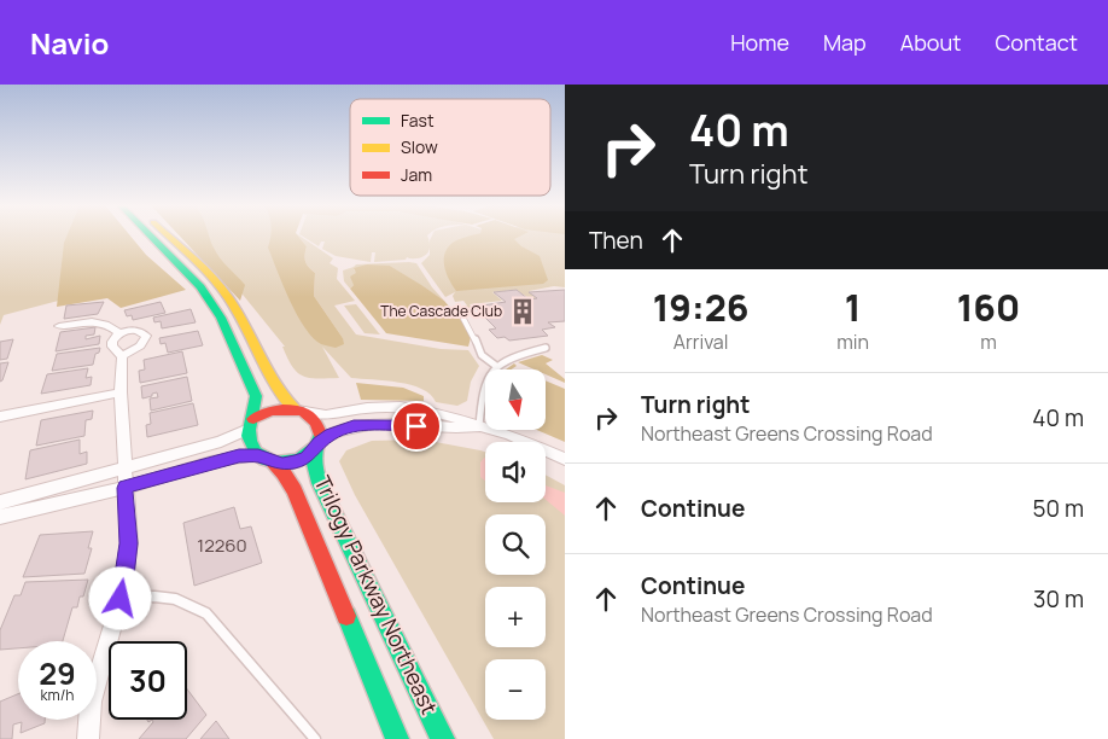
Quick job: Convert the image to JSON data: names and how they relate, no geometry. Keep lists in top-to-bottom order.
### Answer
{
  "streets": {
    "street": ["Trilogy Parkway Northeast"]
  },
  "places": {
    "building": ["The Cascade Club"]
  },
  "house_numbers": ["12260"],
  "legend": ["Fast", "Slow", "Jam"],
  "north": "bottom",
  "page": {
    "header": "Navio",
    "nav": [
      "Home",
      "Map",
      "About",
      "Contact"
    ],
    "turn": ["40 m", "Turn right"],
    "then": "Then",
    "eta": [
      "19:26",
      "Arrival",
      "1",
      "min",
      "160",
      "m"
    ],
    "map_buttons": ["+", "−"],
    "list": [
      {
        "name": "Turn right",
        "note": "Northeast Greens Crossing Road",
        "value": "40 m"
      },
      {
        "name": "Continue",
        "value": "50 m"
      },
      {
        "name": "Continue",
        "note": "Northeast Greens Crossing Road",
        "value": "30 m"
      }
    ],
    "speed": "29 km/h",
    "limit": "30"
  }
}
